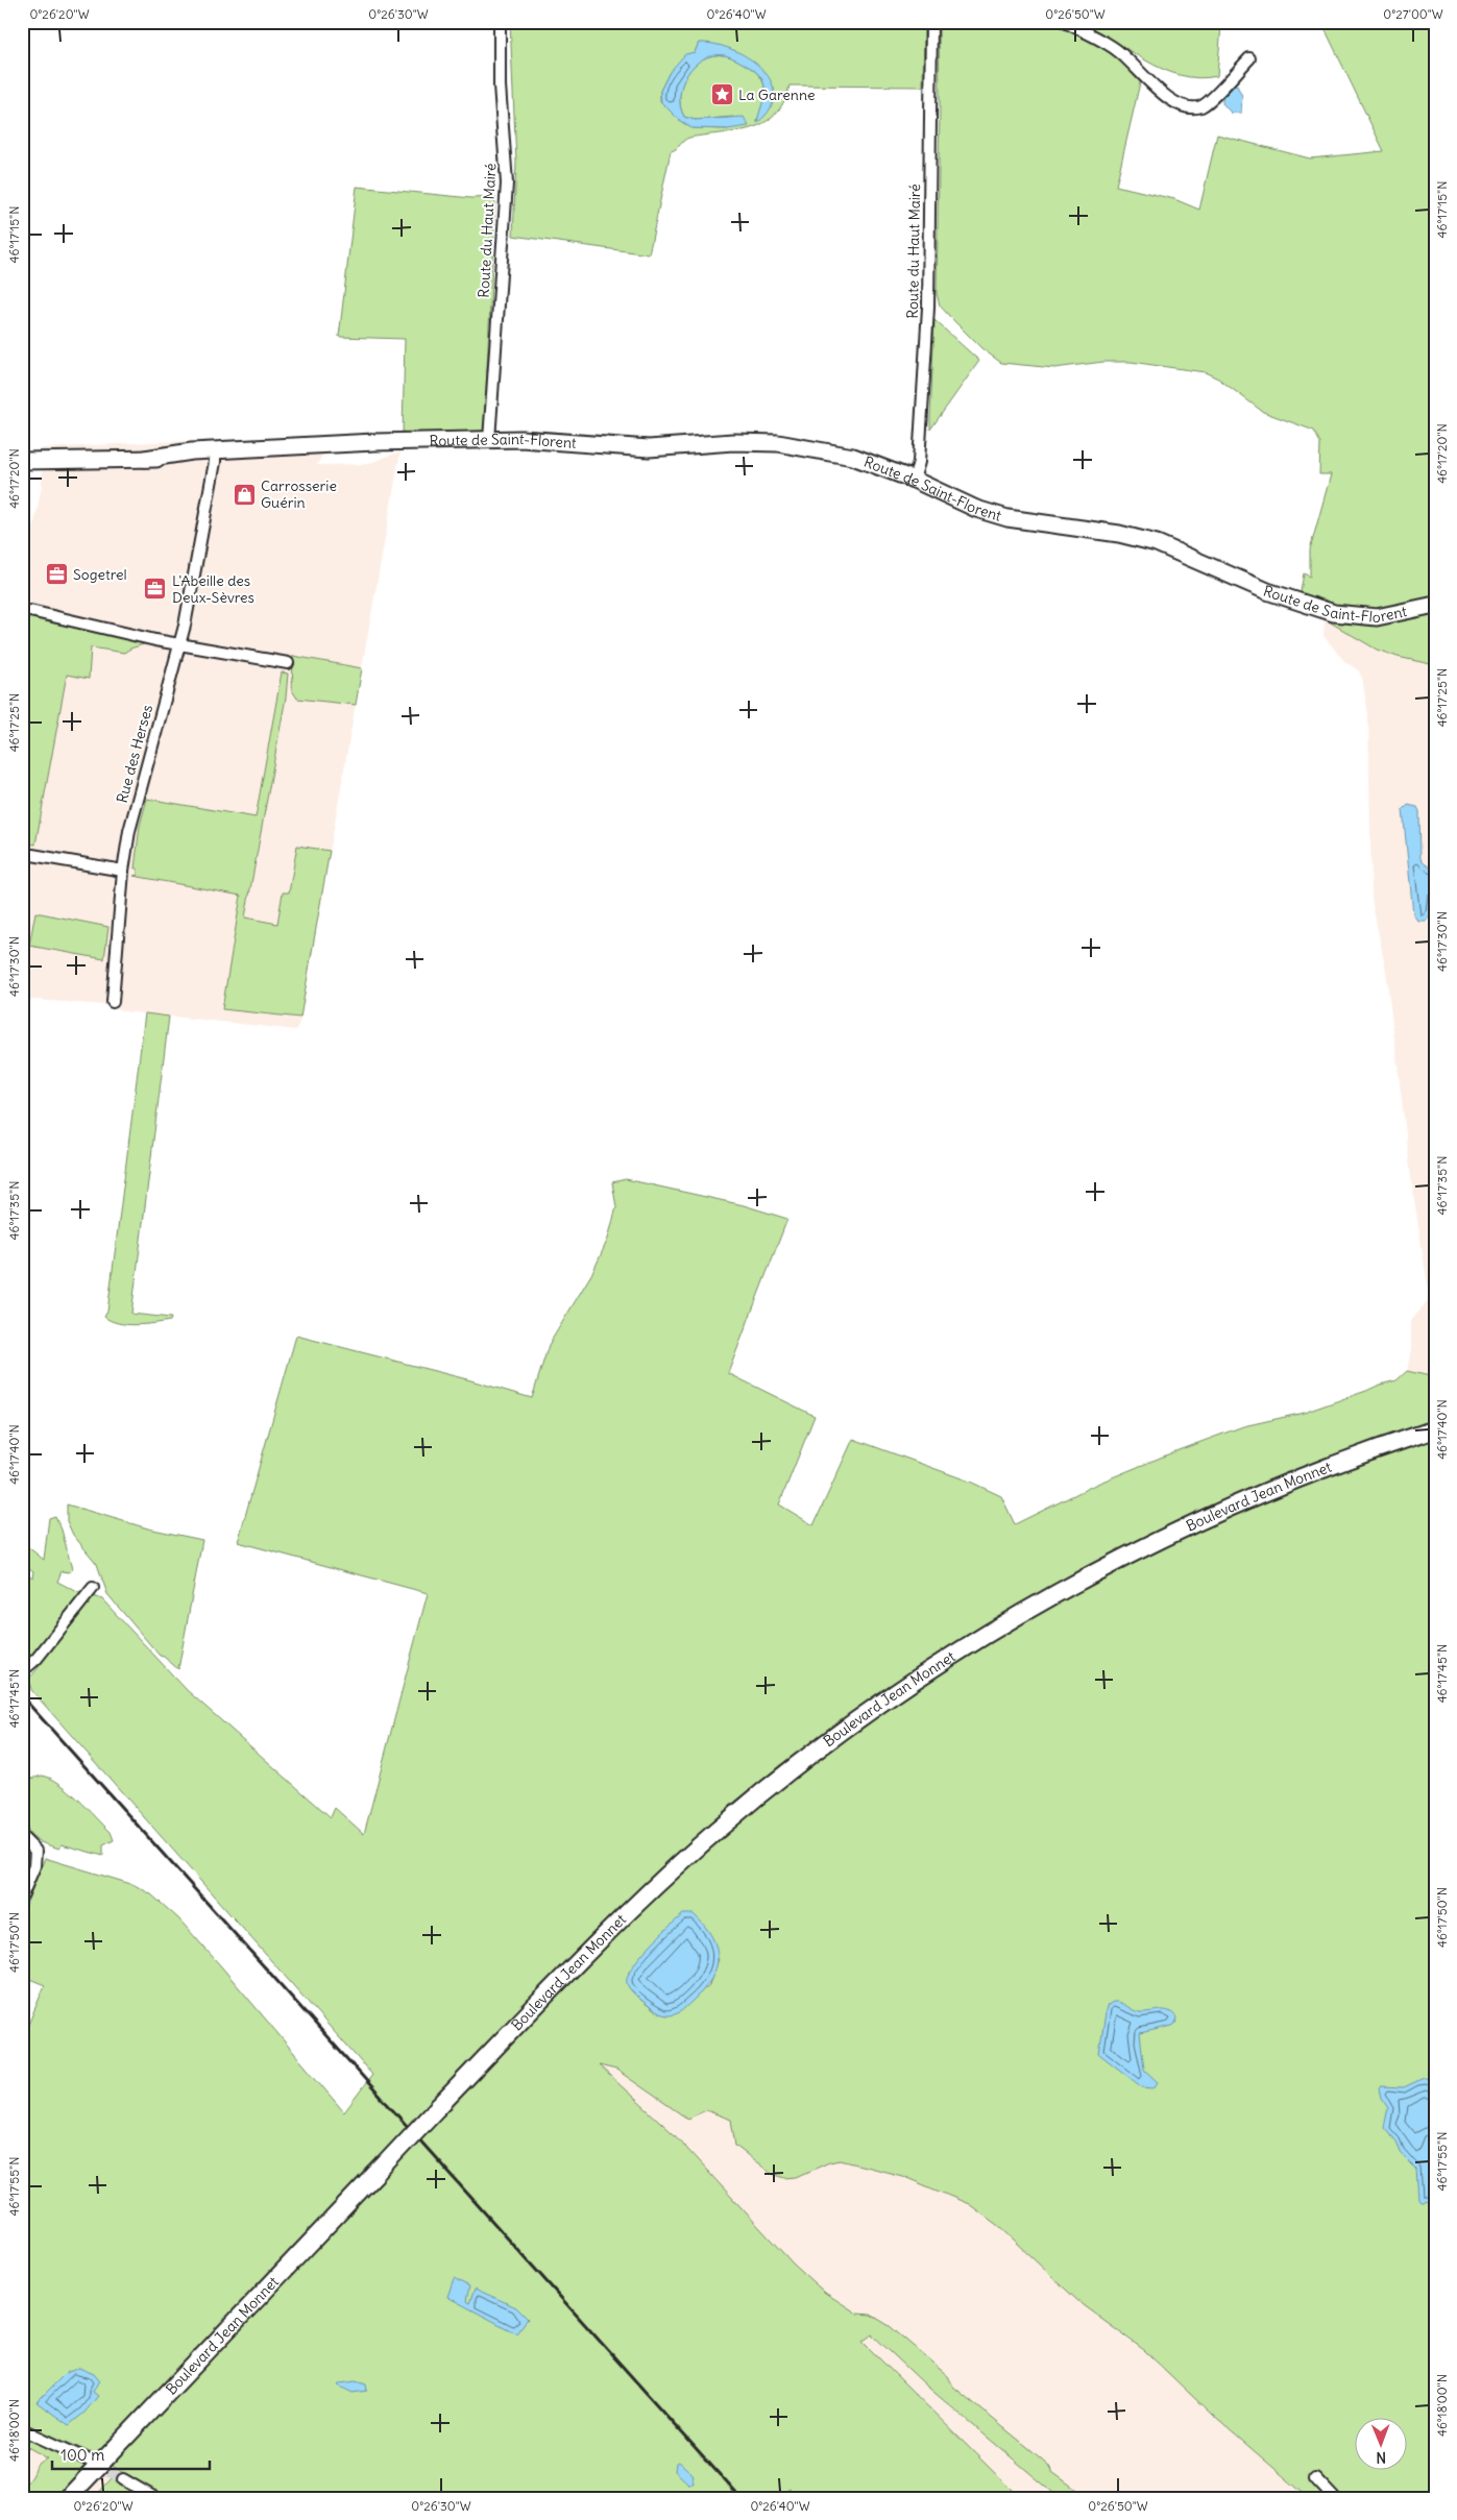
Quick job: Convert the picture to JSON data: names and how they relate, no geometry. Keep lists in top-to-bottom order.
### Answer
{
  "streets": {
    "main road": ["Boulevard Jean Monnet"],
    "street": ["Route du Haut Mairé", "Route de Saint-Florent", "Rue des Herses"]
  },
  "crossings": [
    ["Route du Haut Mairé", "Route de Saint-Florent"],
    ["Route de Saint-Florent", "Rue des Herses"]
  ],
  "places": {
    "place": ["La Garenne"],
    "shop": ["Carrosserie Guérin"],
    "office": ["Sogetrel", "L'Abeille des Deux-Sèvres"]
  },
  "scale_bar": "100 m",
  "north": "bottom",
  "coordinates": [
    "0°26'20\"W",
    "0°26'30\"W",
    "0°26'40\"W",
    "0°26'50\"W",
    "0°27'00\"W",
    "46°17'15\"N",
    "46°17'20\"N",
    "46°17'25\"N",
    "46°17'30\"N",
    "46°17'35\"N",
    "46°17'40\"N",
    "46°17'45\"N",
    "46°17'50\"N",
    "46°17'55\"N",
    "46°18'00\"N"
  ]
}
